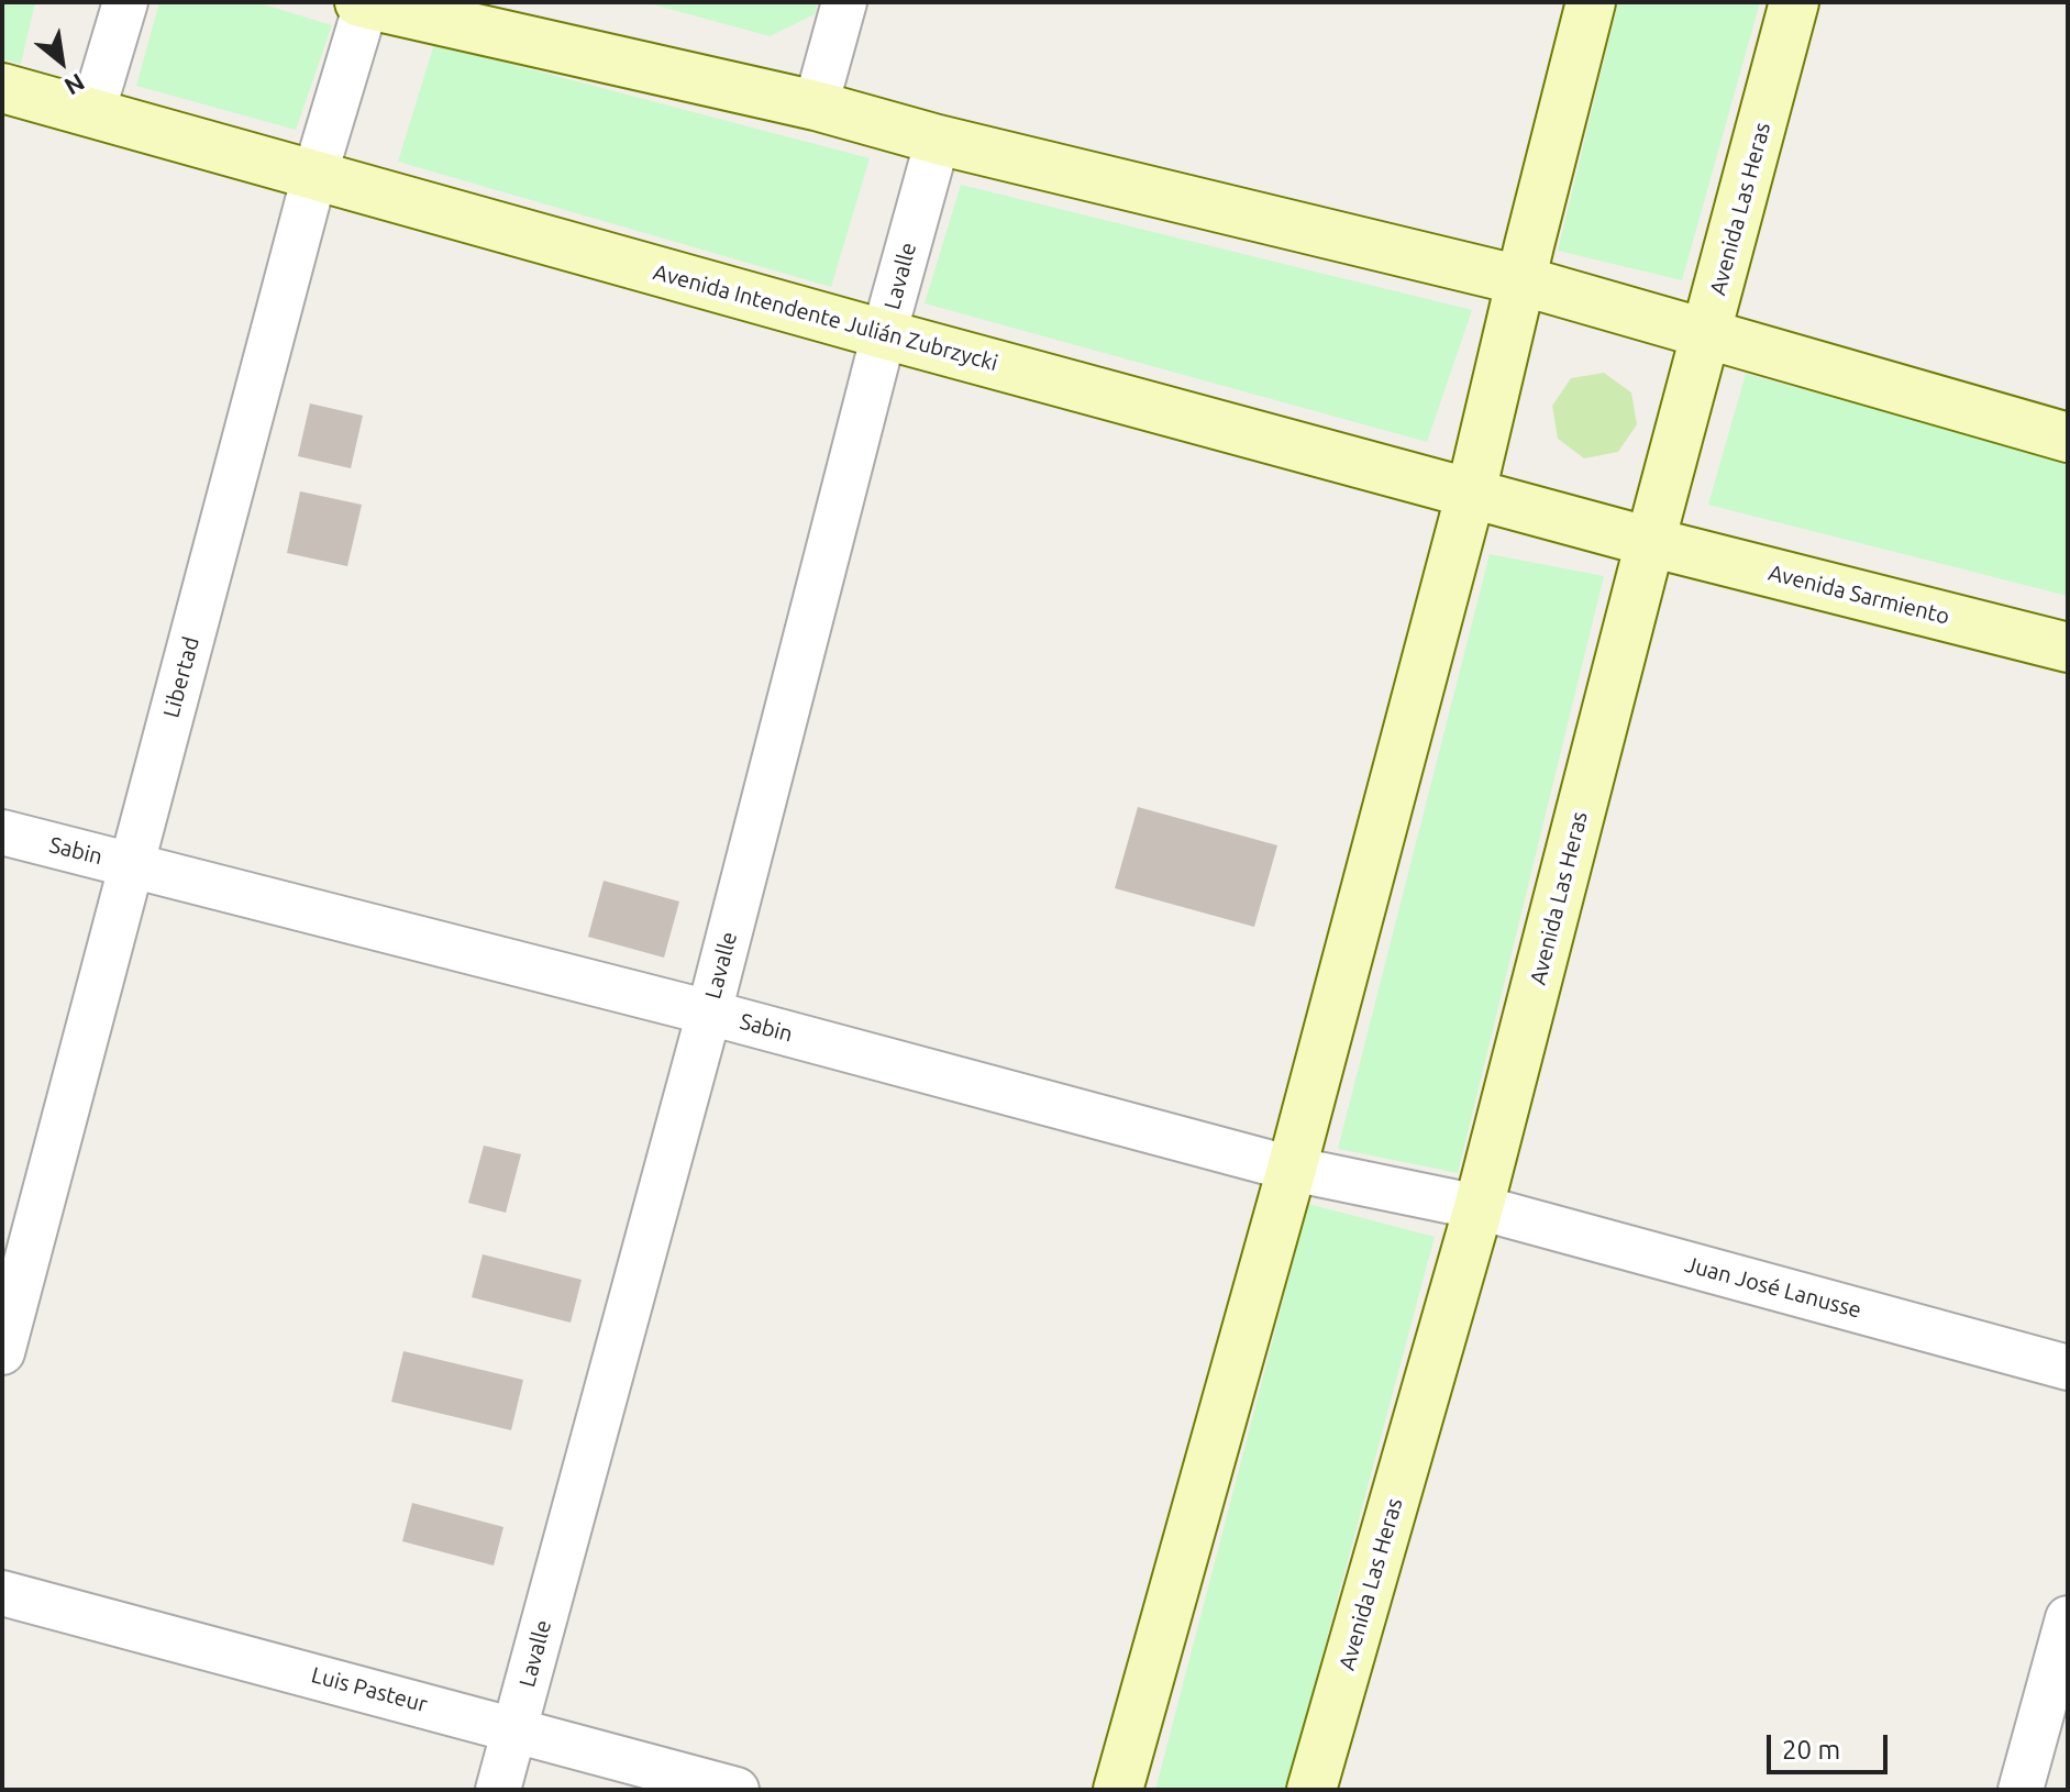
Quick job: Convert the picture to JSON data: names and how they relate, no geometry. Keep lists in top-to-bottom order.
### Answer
{
  "streets": {
    "main road": ["Avenida Las Heras", "Avenida Intendente Julián Zubrzycki", "Avenida Sarmiento"],
    "street": [
      "Lavalle",
      "Libertad",
      "Sabin",
      "Juan José Lanusse",
      "Luis Pasteur"
    ]
  },
  "crossings": [
    ["Avenida Las Heras", "Avenida Intendente Julián Zubrzycki"],
    ["Avenida Las Heras", "Avenida Sarmiento"],
    ["Avenida Las Heras", "Sabin"],
    ["Avenida Las Heras", "Juan José Lanusse"],
    ["Lavalle", "Avenida Intendente Julián Zubrzycki"],
    ["Lavalle", "Sabin"],
    ["Lavalle", "Luis Pasteur"],
    ["Avenida Intendente Julián Zubrzycki", "Avenida Sarmiento"],
    ["Avenida Intendente Julián Zubrzycki", "Libertad"],
    ["Libertad", "Sabin"],
    ["Sabin", "Juan José Lanusse"]
  ],
  "scale_bar": "20 m",
  "north": "bottom right"
}
